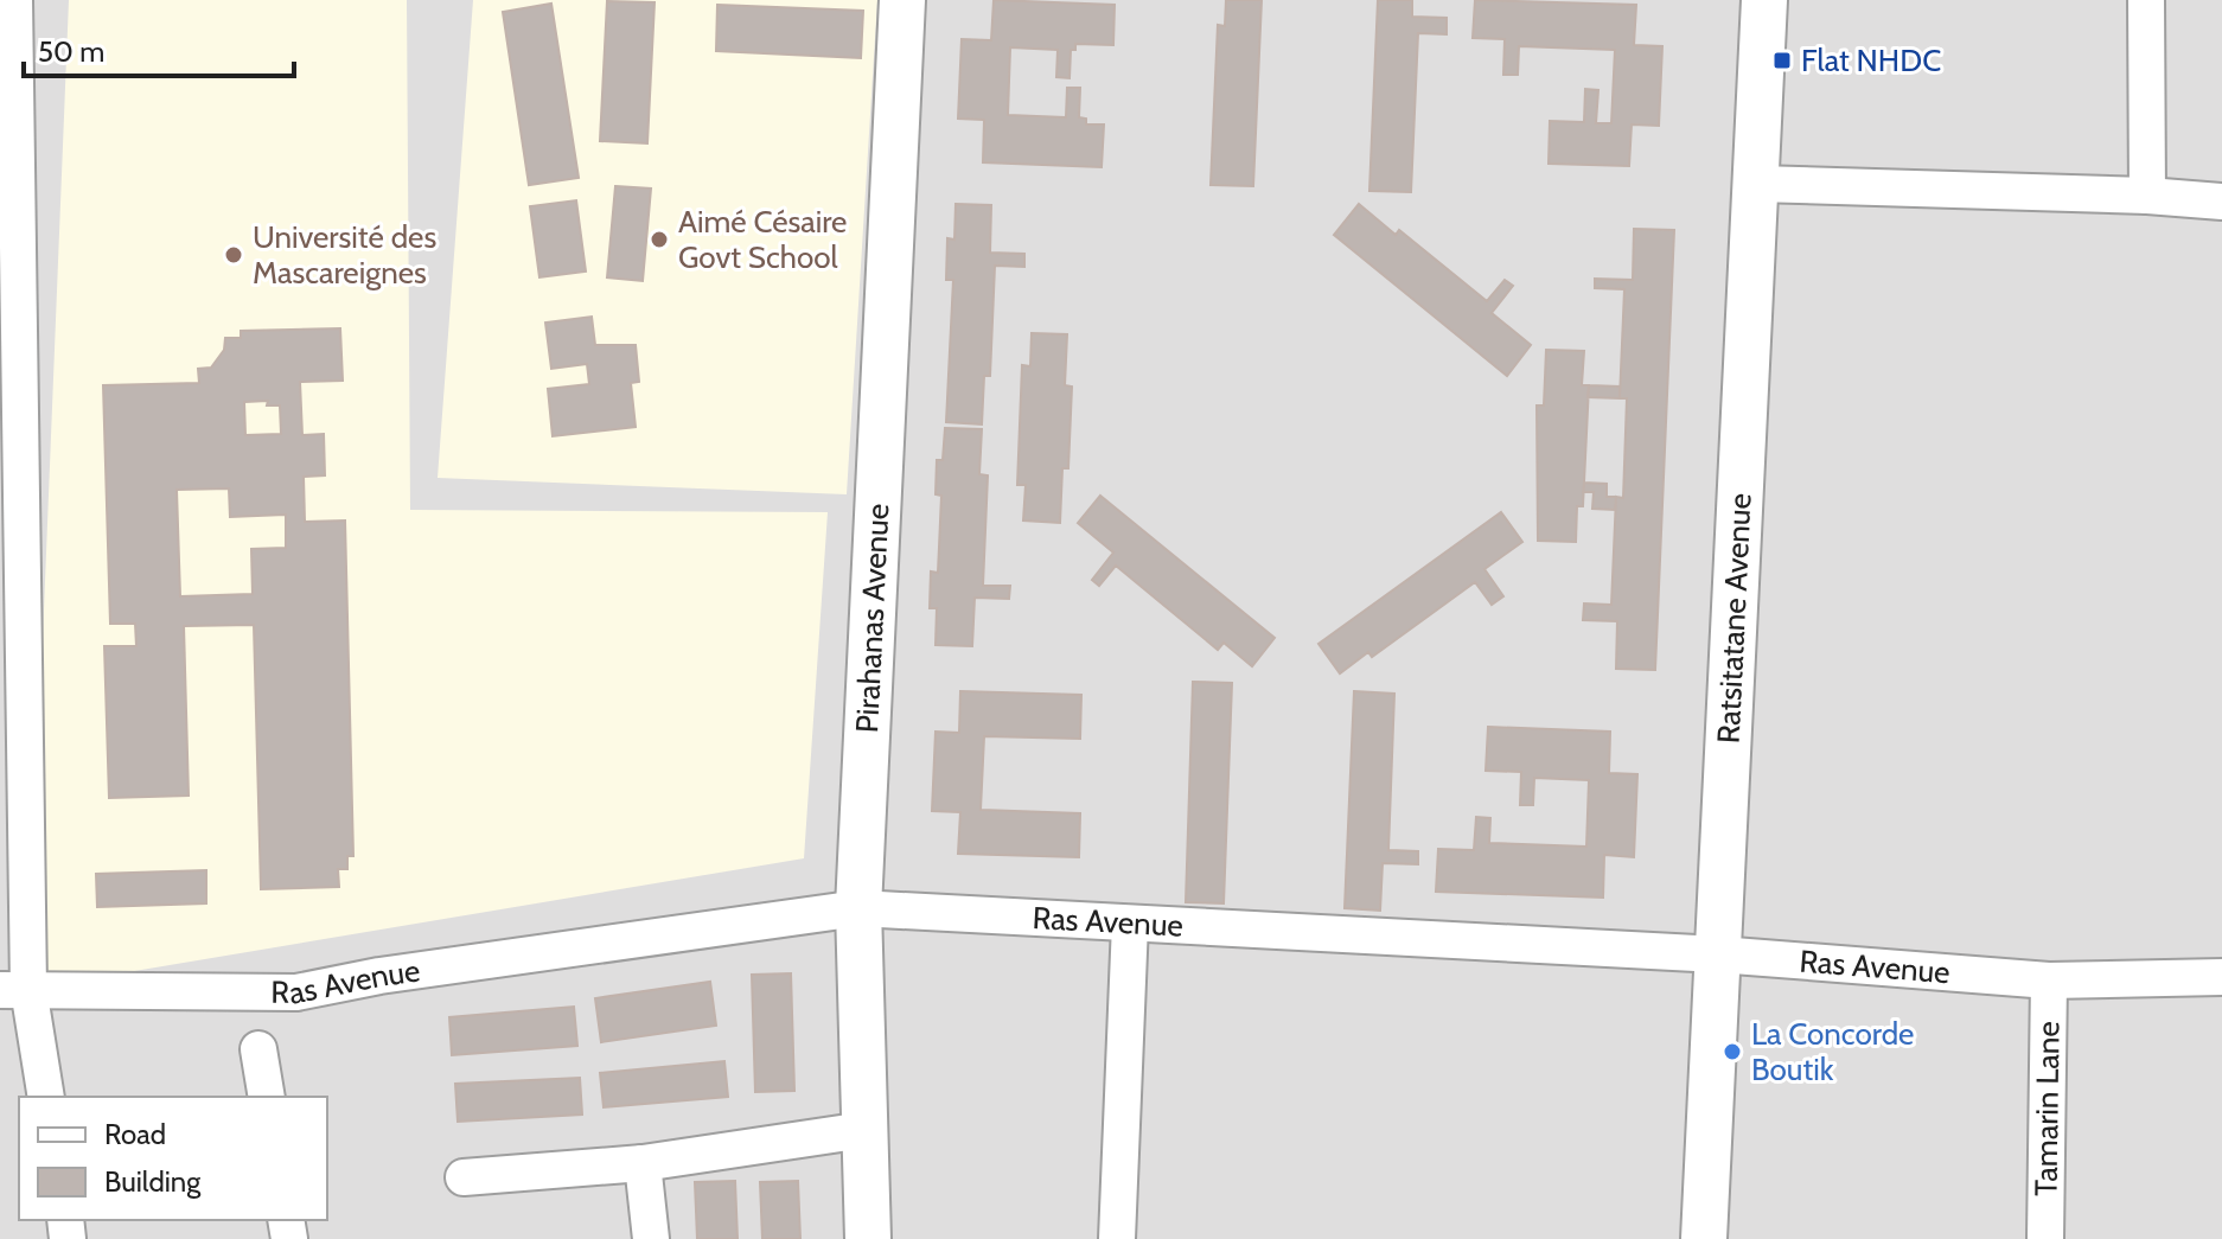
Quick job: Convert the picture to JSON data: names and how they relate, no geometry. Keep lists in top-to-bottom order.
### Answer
{
  "streets": {
    "street": [
      "Pirahanas Avenue",
      "Ratsitatane Avenue",
      "Ras Avenue",
      "Tamarin Lane"
    ]
  },
  "crossings": [
    ["Pirahanas Avenue", "Ras Avenue"],
    ["Ratsitatane Avenue", "Ras Avenue"],
    ["Ras Avenue", "Tamarin Lane"]
  ],
  "places": {
    "transit": ["Flat NHDC"],
    "other": ["Aimé Césaire Govt School", "Université des Mascareignes", "La Concorde Boutik"]
  },
  "legend": ["Road", "Building"],
  "scale_bar": "50 m"
}
